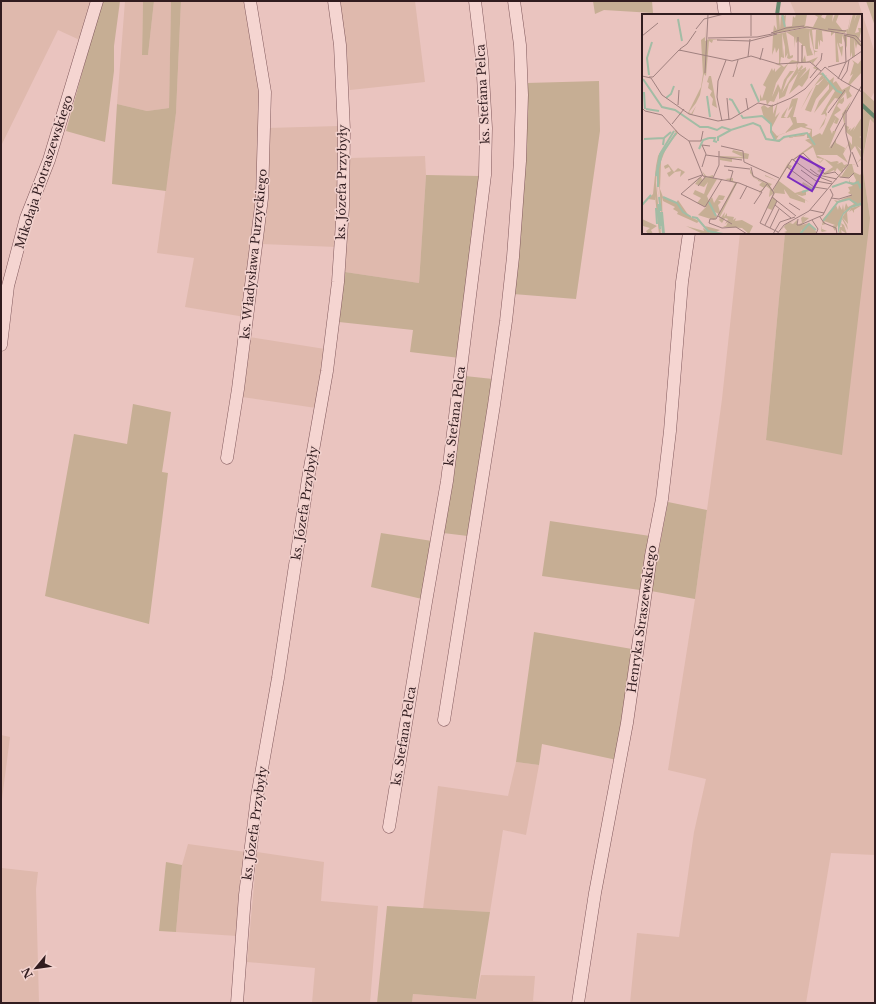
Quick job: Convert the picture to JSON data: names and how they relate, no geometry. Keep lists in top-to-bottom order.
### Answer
{
  "streets": {
    "street": [
      "ks. Stefana Pelca",
      "Mikołaja Piotraszewskiego",
      "ks. Józefa Przybyły",
      "ks. Władysława Purzyckiego",
      "Henryka Straszewskiego"
    ]
  },
  "north": "bottom left"
}
